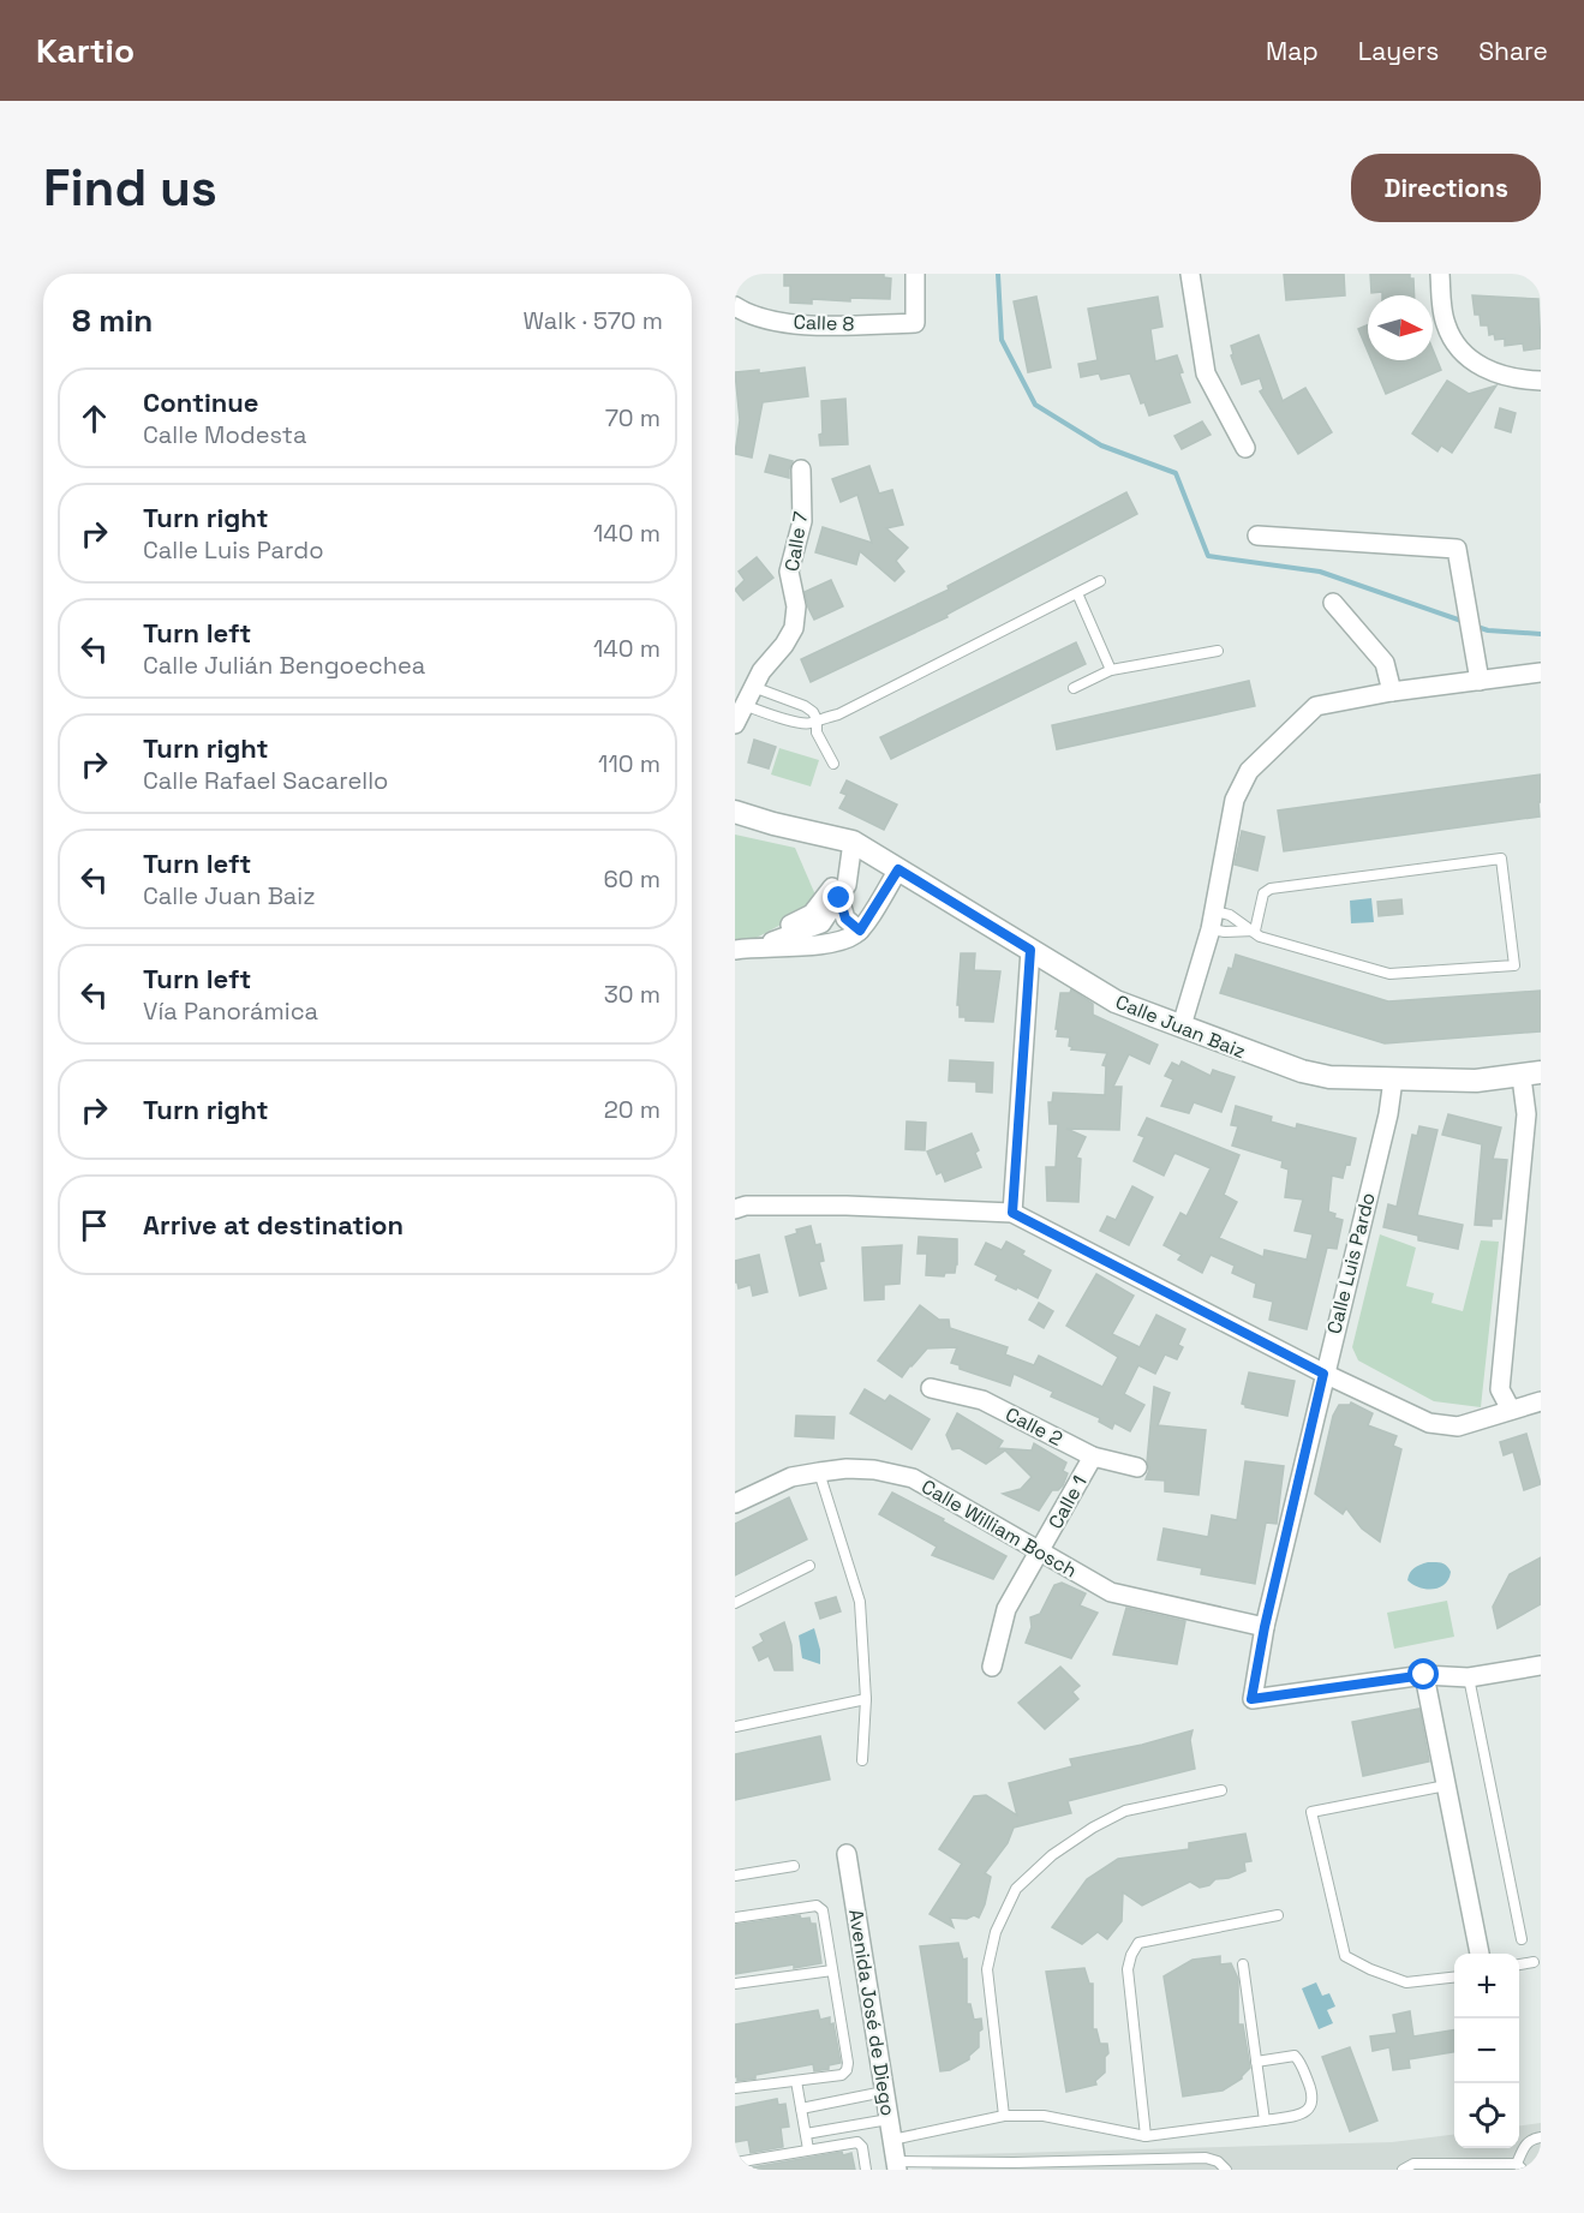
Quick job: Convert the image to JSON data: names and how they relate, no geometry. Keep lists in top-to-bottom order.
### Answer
{
  "streets": {
    "street": [
      "Calle 8",
      "Calle 7",
      "Calle Juan Baiz",
      "Calle Luis Pardo",
      "Calle 2",
      "Calle 1",
      "Calle William Bosch",
      "Avenida José de Diego"
    ]
  },
  "crossings": [
    ["Calle Juan Baiz", "Calle Luis Pardo"],
    ["Calle Luis Pardo", "Calle William Bosch"],
    ["Calle 2", "Calle 1"],
    ["Calle 1", "Calle William Bosch"]
  ],
  "north": "right",
  "page": {
    "header": "Kartio",
    "nav": ["Map", "Layers", "Share"],
    "buttons": "Directions",
    "title": "Find us",
    "heading": ["8 min", "Walk · 570 m"],
    "list": [
      ["Continue", "Calle Modesta", "70 m"],
      ["Turn right", "Calle Luis Pardo", "140 m"],
      ["Turn left", "Calle Julián Bengoechea", "140 m"],
      ["Turn right", "Calle Rafael Sacarello", "110 m"],
      ["Turn left", "Calle Juan Baiz", "60 m"],
      ["Turn left", "Vía Panorámica", "30 m"],
      ["Turn right", "20 m"],
      "Arrive at destination"
    ],
    "map_buttons": ["+", "−"]
  }
}
